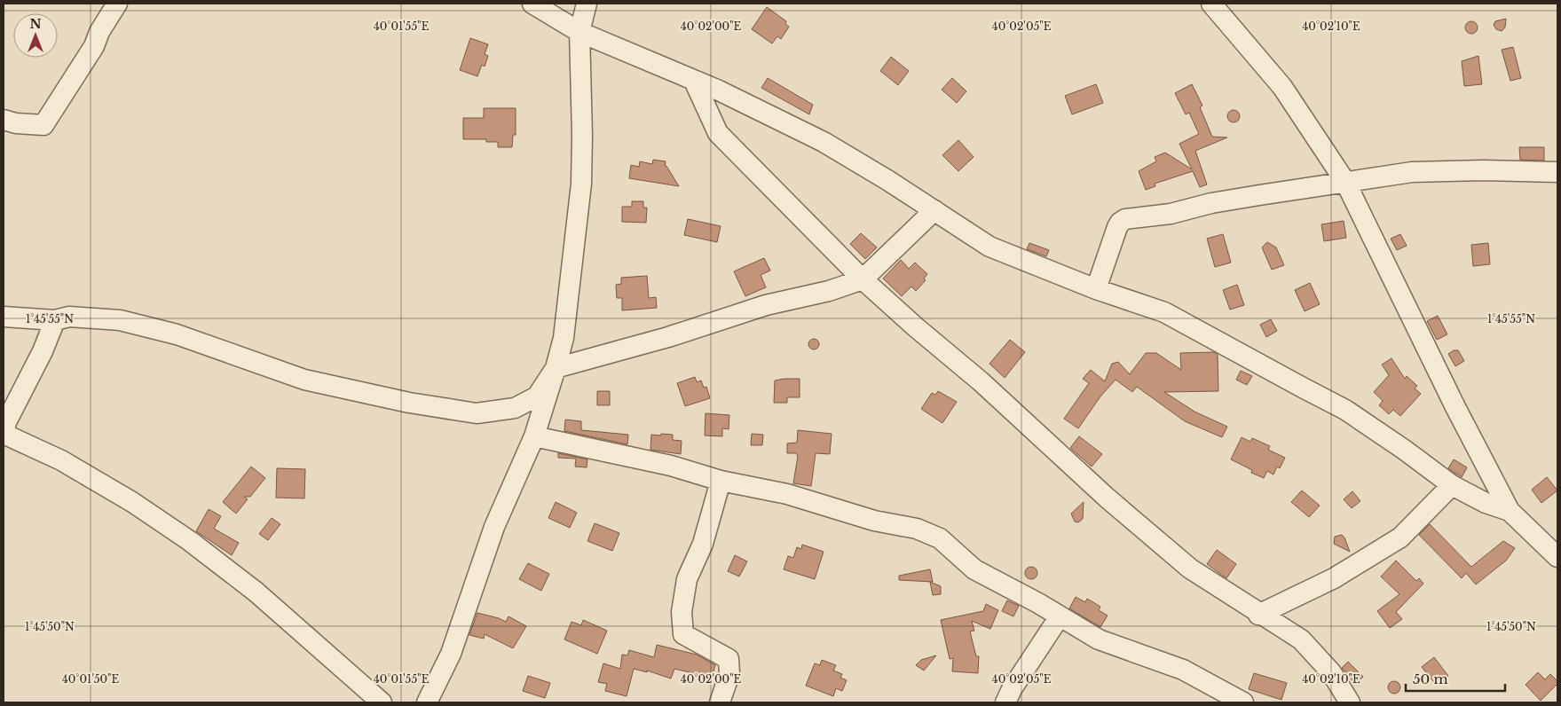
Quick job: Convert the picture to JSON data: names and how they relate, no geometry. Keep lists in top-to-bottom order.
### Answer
{
  "scale_bar": "50 m",
  "north": "top",
  "coordinates": [
    "40°01'55\"E",
    "40°02'00\"E",
    "40°02'05\"E",
    "40°02'10\"E",
    "1°45'55\"N",
    "1°45'50\"N",
    "40°01'50\"E"
  ]
}
